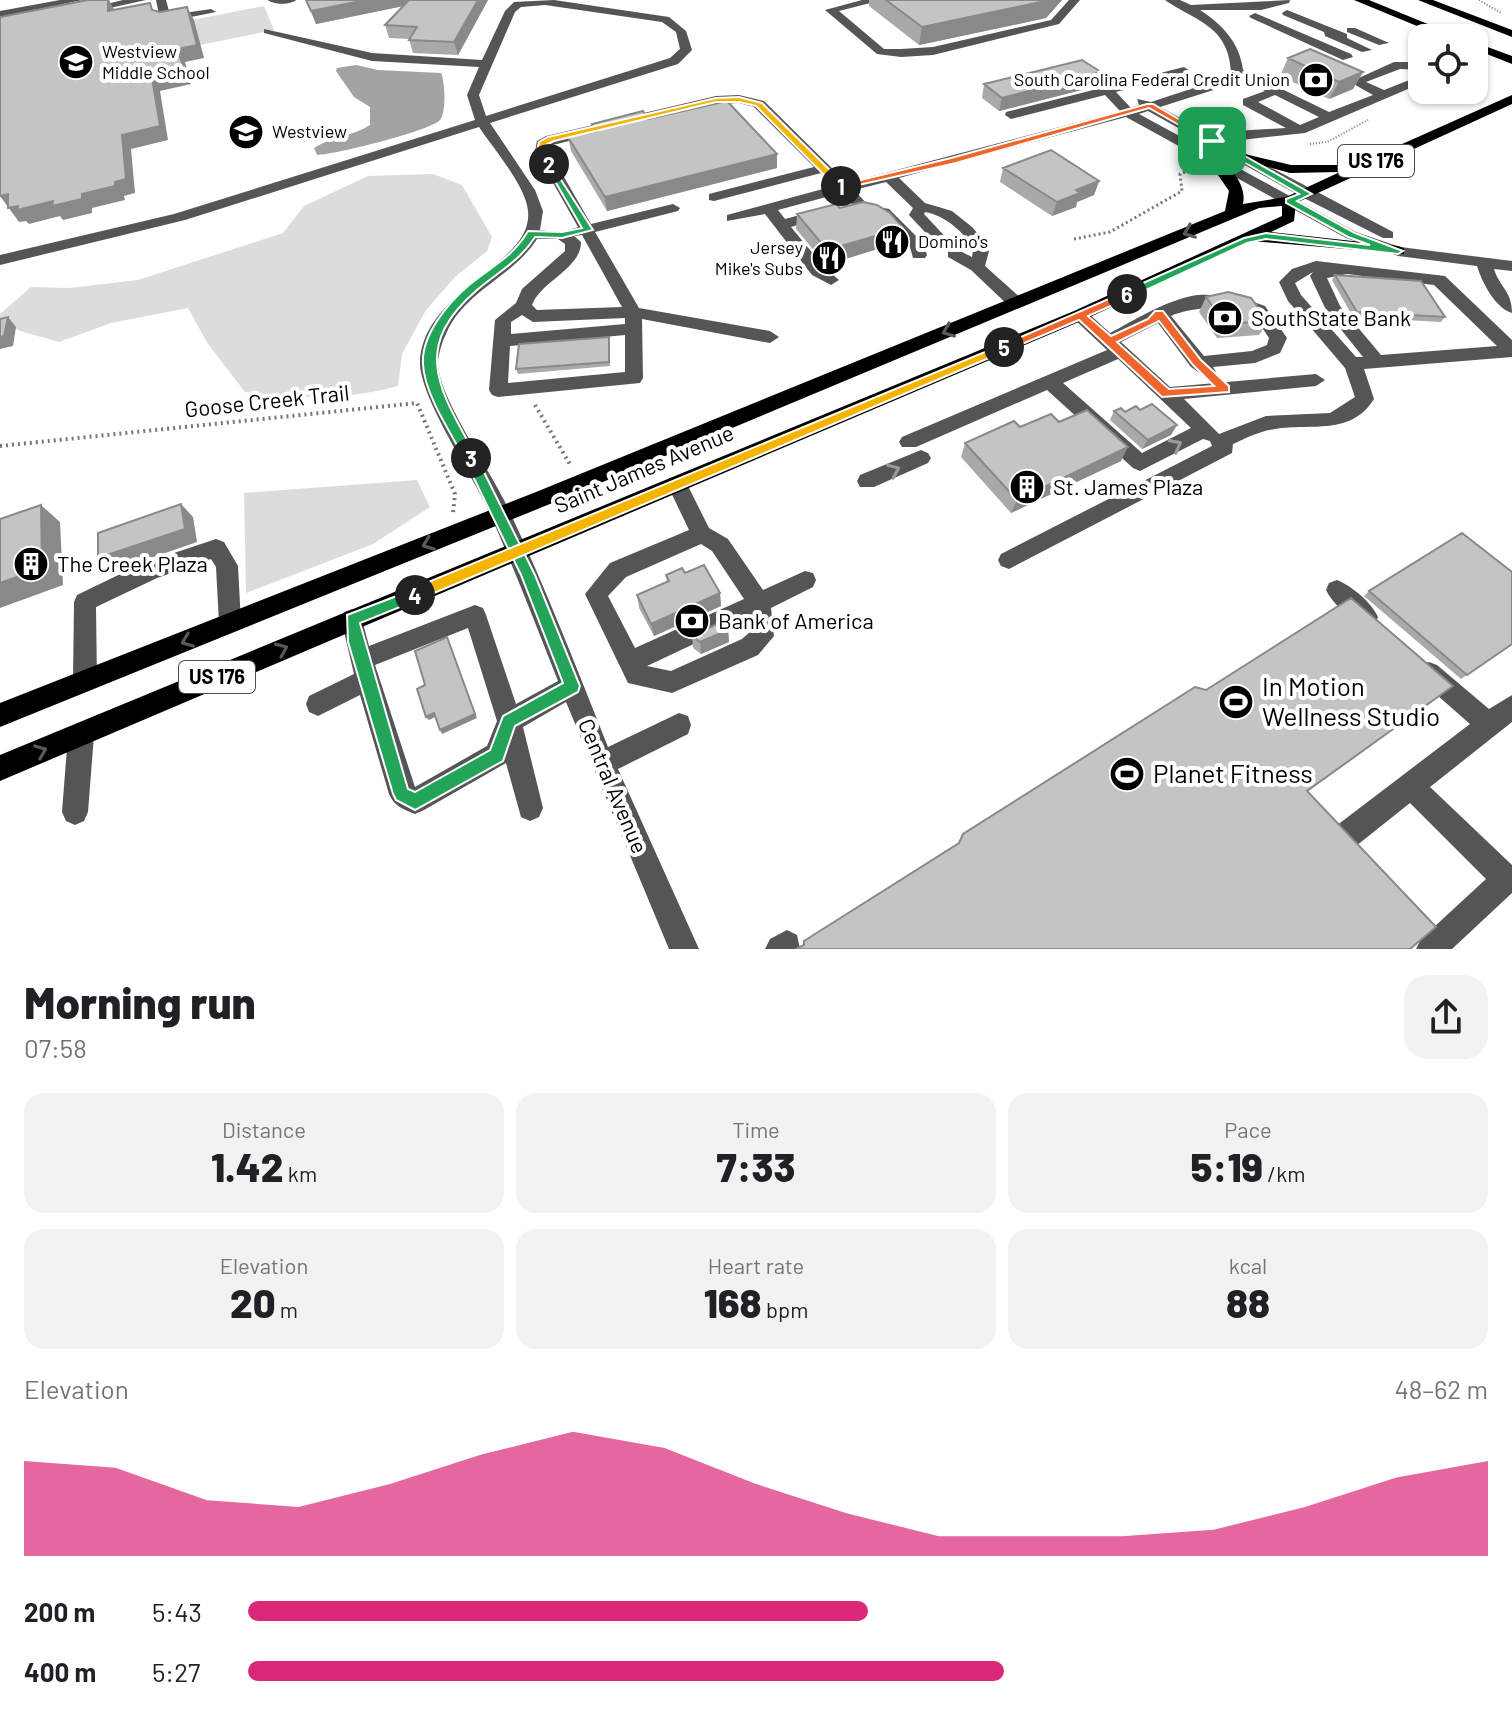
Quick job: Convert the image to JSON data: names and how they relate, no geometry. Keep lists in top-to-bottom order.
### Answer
{
  "streets": {
    "main road": ["US 176", "Saint James Avenue"],
    "street": ["Central Avenue"],
    "path": ["Goose Creek Trail"]
  },
  "crossings": [
    ["Saint James Avenue", "Central Avenue"]
  ],
  "places": {
    "school or university": ["Westview Middle School", "Westview"],
    "bank": ["South Carolina Federal Credit Union", "SouthState Bank", "Bank of America"],
    "restaurant": ["Domino's", "Jersey Mike's Subs"],
    "building": ["St. James Plaza", "The Creek Plaza"],
    "sports": ["In Motion Wellness Studio", "Planet Fitness"]
  },
  "page": {
    "pins": [
      "2",
      "1",
      "6",
      "5",
      "3",
      "4"
    ],
    "heading": ["Morning run", "07:58"],
    "stats": [
      ["Distance", "1.42 km"],
      ["Time", "7:33"],
      ["Pace", "5:19 /km"],
      ["Elevation", "20 m"],
      ["Heart rate", "168 bpm"],
      ["kcal", "88"]
    ],
    "chart": ["Elevation", "48–62 m"],
    "list": [
      {
        "name": "200 m",
        "note": "5:43"
      },
      {
        "name": "400 m",
        "note": "5:27"
      }
    ]
  }
}
